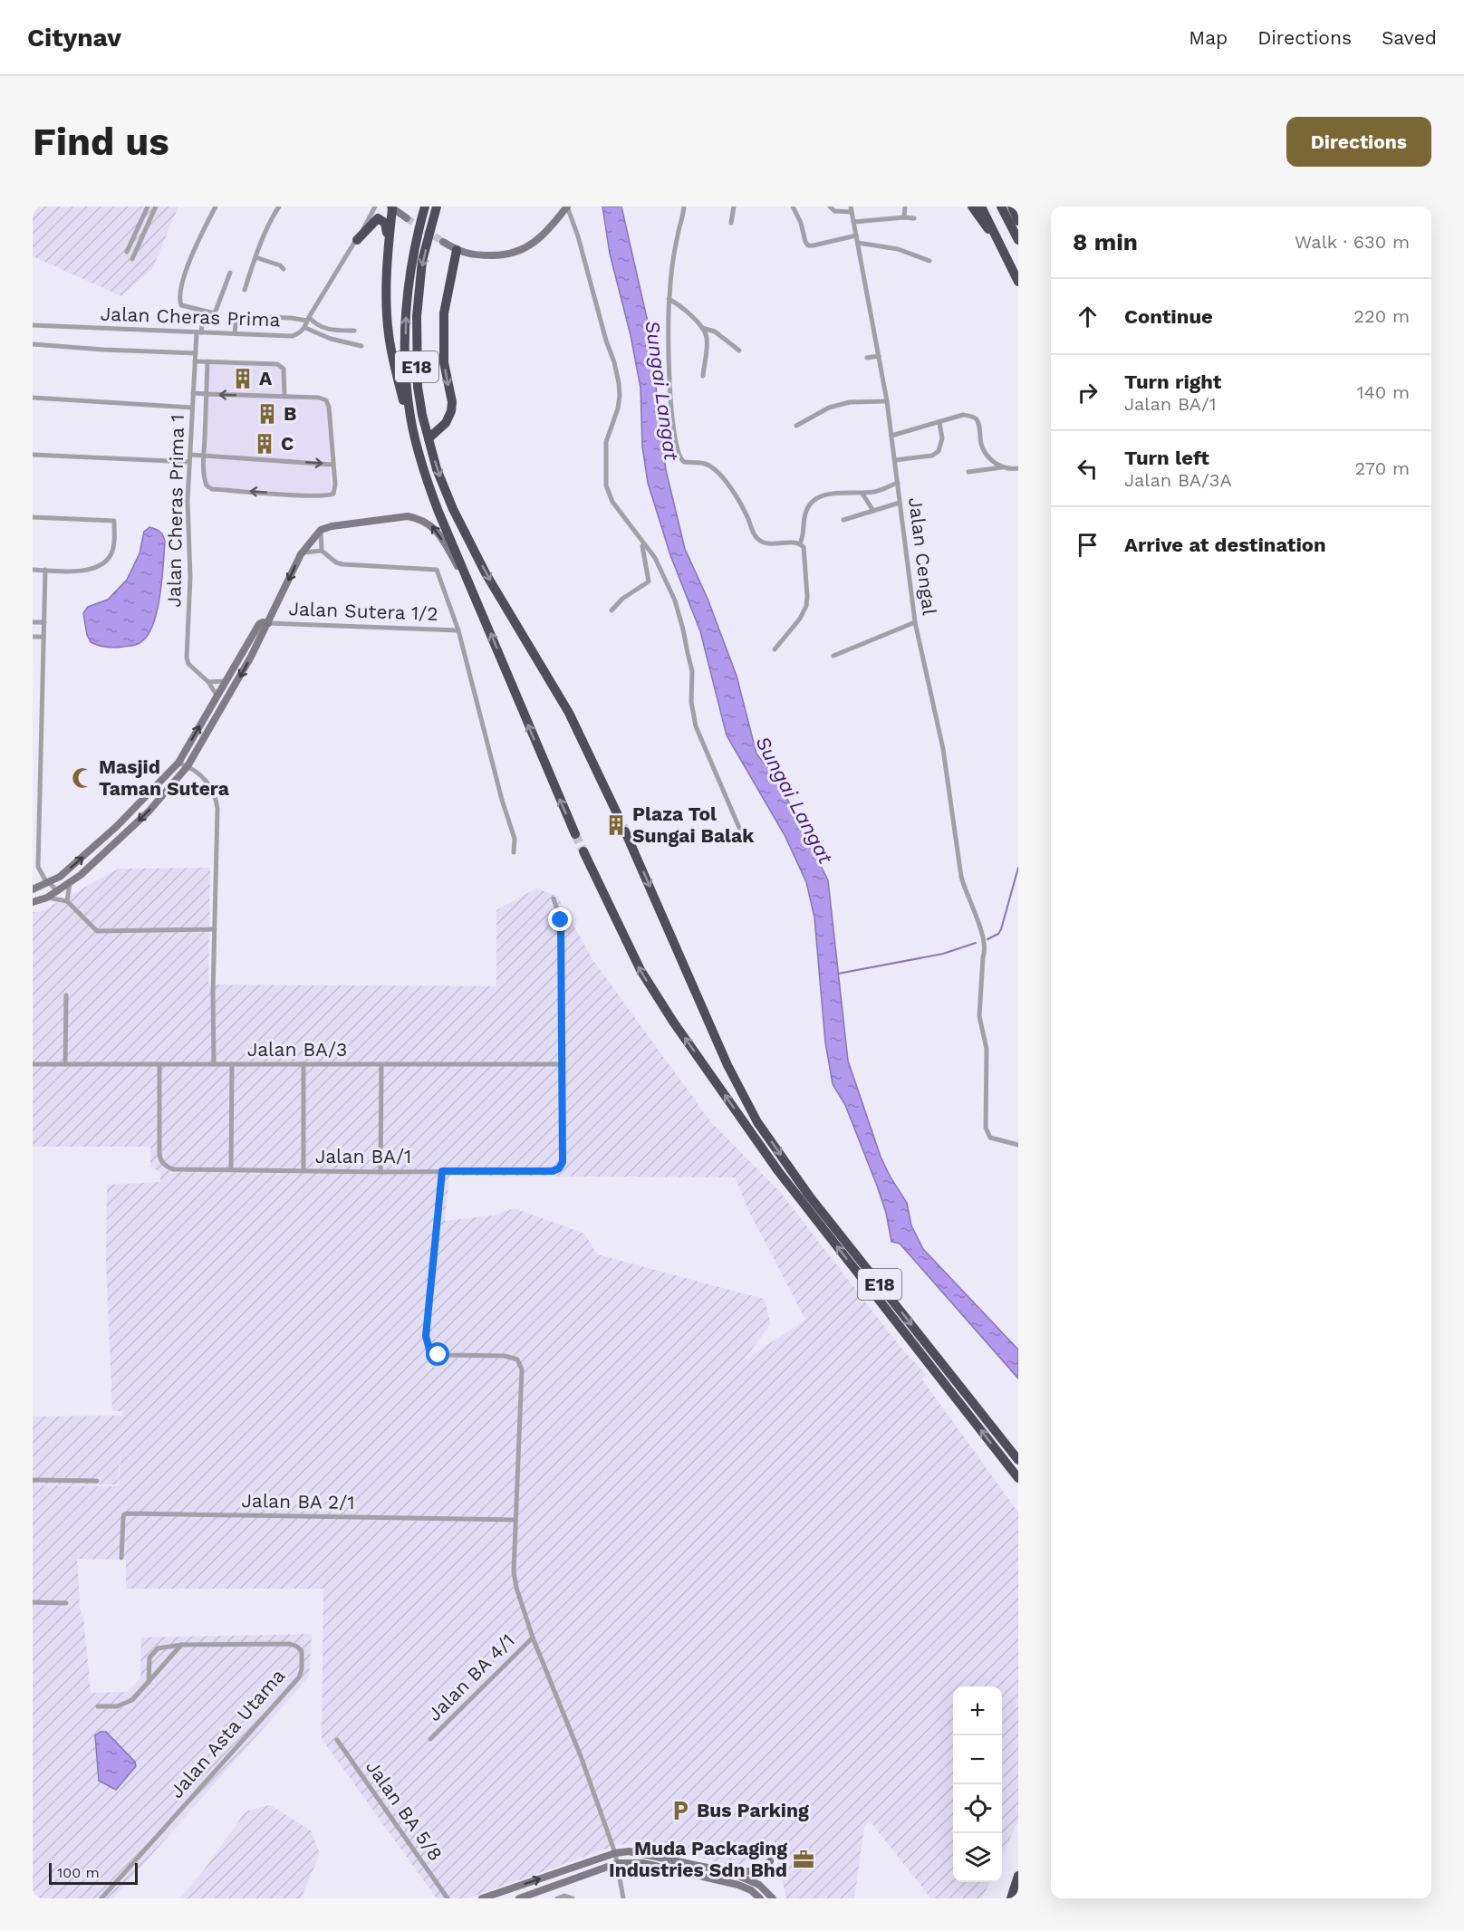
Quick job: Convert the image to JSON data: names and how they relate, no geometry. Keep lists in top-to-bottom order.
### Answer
{
  "streets": {
    "highway": ["E18"],
    "street": [
      "Jalan Cheras Prima",
      "Jalan Cheras Prima 1",
      "Jalan Cengal",
      "Jalan Sutera 1/2",
      "Jalan BA/3",
      "Jalan BA/1",
      "Jalan BA 2/1",
      "Jalan BA 4/1",
      "Jalan Asta Utama",
      "Jalan BA 5/8"
    ]
  },
  "crossings": [
    ["Jalan Cheras Prima", "Jalan Cheras Prima 1"],
    ["Jalan BA/3", "Jalan BA/1"]
  ],
  "water": ["Sungai Langat"],
  "places": {
    "building": [
      "A",
      "B",
      "C",
      "Plaza Tol Sungai Balak"
    ],
    "mosque": ["Masjid Taman Sutera"],
    "parking": ["Bus Parking"],
    "office": ["Muda Packaging Industries Sdn Bhd"]
  },
  "scale_bar": "100 m",
  "page": {
    "header": "Citynav",
    "nav": ["Map", "Directions", "Saved"],
    "buttons": "Directions",
    "title": "Find us",
    "heading": ["8 min", "Walk · 630 m"],
    "list": [
      ["Continue", "220 m"],
      ["Turn right", "Jalan BA/1", "140 m"],
      ["Turn left", "Jalan BA/3A", "270 m"],
      "Arrive at destination"
    ],
    "map_buttons": ["+", "−"],
    "scale": "100 m"
  }
}
